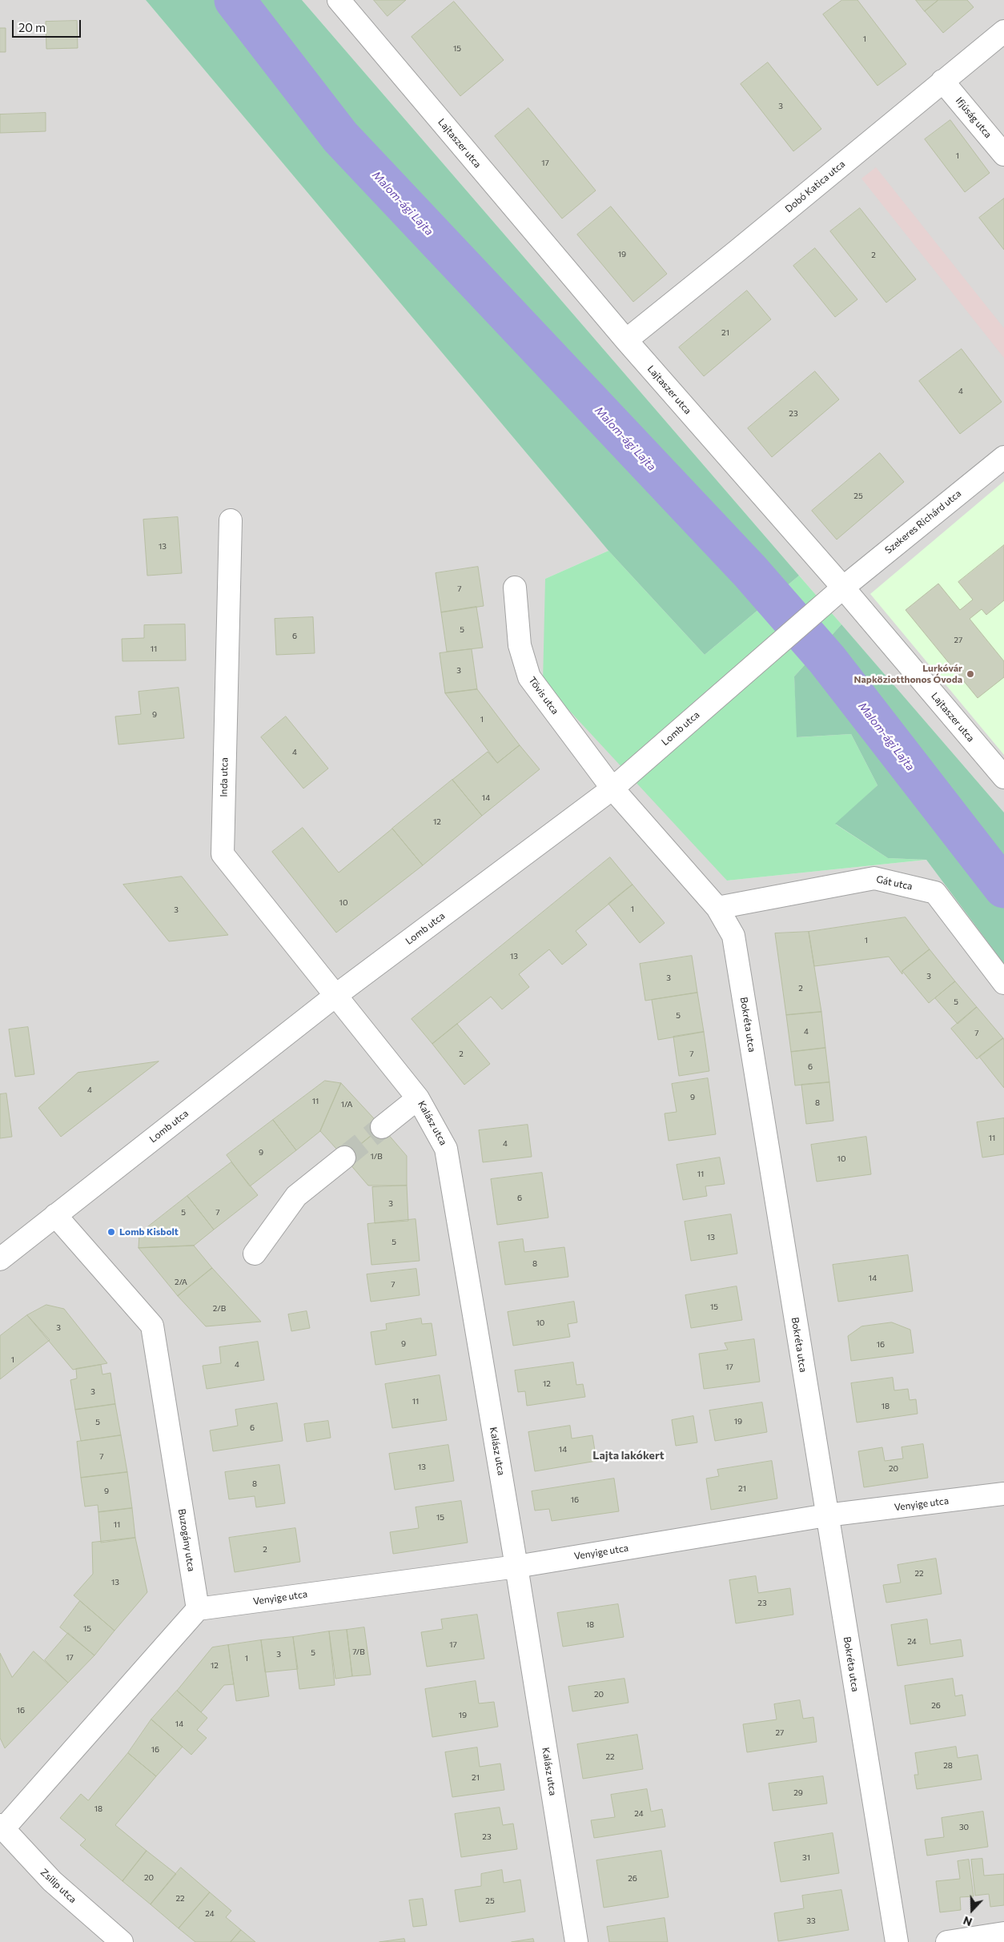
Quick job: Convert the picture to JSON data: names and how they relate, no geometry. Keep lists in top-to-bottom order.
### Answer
{
  "streets": {
    "street": [
      "Ifjúság utca",
      "Lajtaszer utca",
      "Dobó Katica utca",
      "Szekeres Richárd utca",
      "Tövis utca",
      "Lomb utca",
      "Inda utca",
      "Gát utca",
      "Bokréta utca",
      "Kalász utca",
      "Venyige utca",
      "Buzogány utca",
      "Zsilip utca"
    ]
  },
  "crossings": [
    ["Ifjúság utca", "Dobó Katica utca"],
    ["Lajtaszer utca", "Dobó Katica utca"],
    ["Lajtaszer utca", "Szekeres Richárd utca"],
    ["Lajtaszer utca", "Lomb utca"],
    ["Szekeres Richárd utca", "Lomb utca"],
    ["Tövis utca", "Lomb utca"],
    ["Tövis utca", "Bokréta utca"],
    ["Lomb utca", "Inda utca"],
    ["Lomb utca", "Bokréta utca"],
    ["Lomb utca", "Kalász utca"],
    ["Lomb utca", "Buzogány utca"],
    ["Inda utca", "Kalász utca"],
    ["Gát utca", "Bokréta utca"],
    ["Bokréta utca", "Venyige utca"],
    ["Kalász utca", "Venyige utca"],
    ["Venyige utca", "Buzogány utca"]
  ],
  "districts": ["Lajta lakókert"],
  "water": ["Malom-ági Lajta"],
  "places": ["Lurkóvár Napköziotthonos Óvoda", "Lomb Kisbolt"],
  "house_numbers": [
    "1",
    "15",
    "3",
    "1",
    "17",
    "19",
    "2",
    "21",
    "4",
    "23",
    "25",
    "13",
    "7",
    "5",
    "6",
    "27",
    "11",
    "3",
    "9",
    "1",
    "4",
    "14",
    "12",
    "10",
    "1",
    "3",
    "1",
    "13",
    "3",
    "3",
    "2",
    "5",
    "5",
    "4",
    "7",
    "2",
    "7",
    "6",
    "4",
    "9",
    "11",
    "8",
    "1/A",
    "11",
    "4",
    "9",
    "1/B",
    "10",
    "11",
    "6",
    "3",
    "5",
    "7",
    "13",
    "5",
    "8",
    "14",
    "2/A",
    "7",
    "15",
    "2/B",
    "10",
    "3",
    "9",
    "16",
    "1",
    "4",
    "17",
    "12",
    "3",
    "11",
    "18",
    "19",
    "5",
    "6",
    "14",
    "7",
    "13",
    "20",
    "8",
    "21",
    "9",
    "16",
    "15",
    "11",
    "2",
    "22",
    "13",
    "23",
    "18",
    "15",
    "24",
    "17",
    "7/B",
    "5",
    "3",
    "17",
    "1",
    "12",
    "20",
    "26",
    "16",
    "19",
    "14",
    "27",
    "16",
    "22",
    "28",
    "21",
    "29",
    "18",
    "24",
    "30",
    "23",
    "31",
    "20",
    "26",
    "22",
    "25",
    "24",
    "33"
  ],
  "scale_bar": "20 m",
  "north": "bottom"
}
